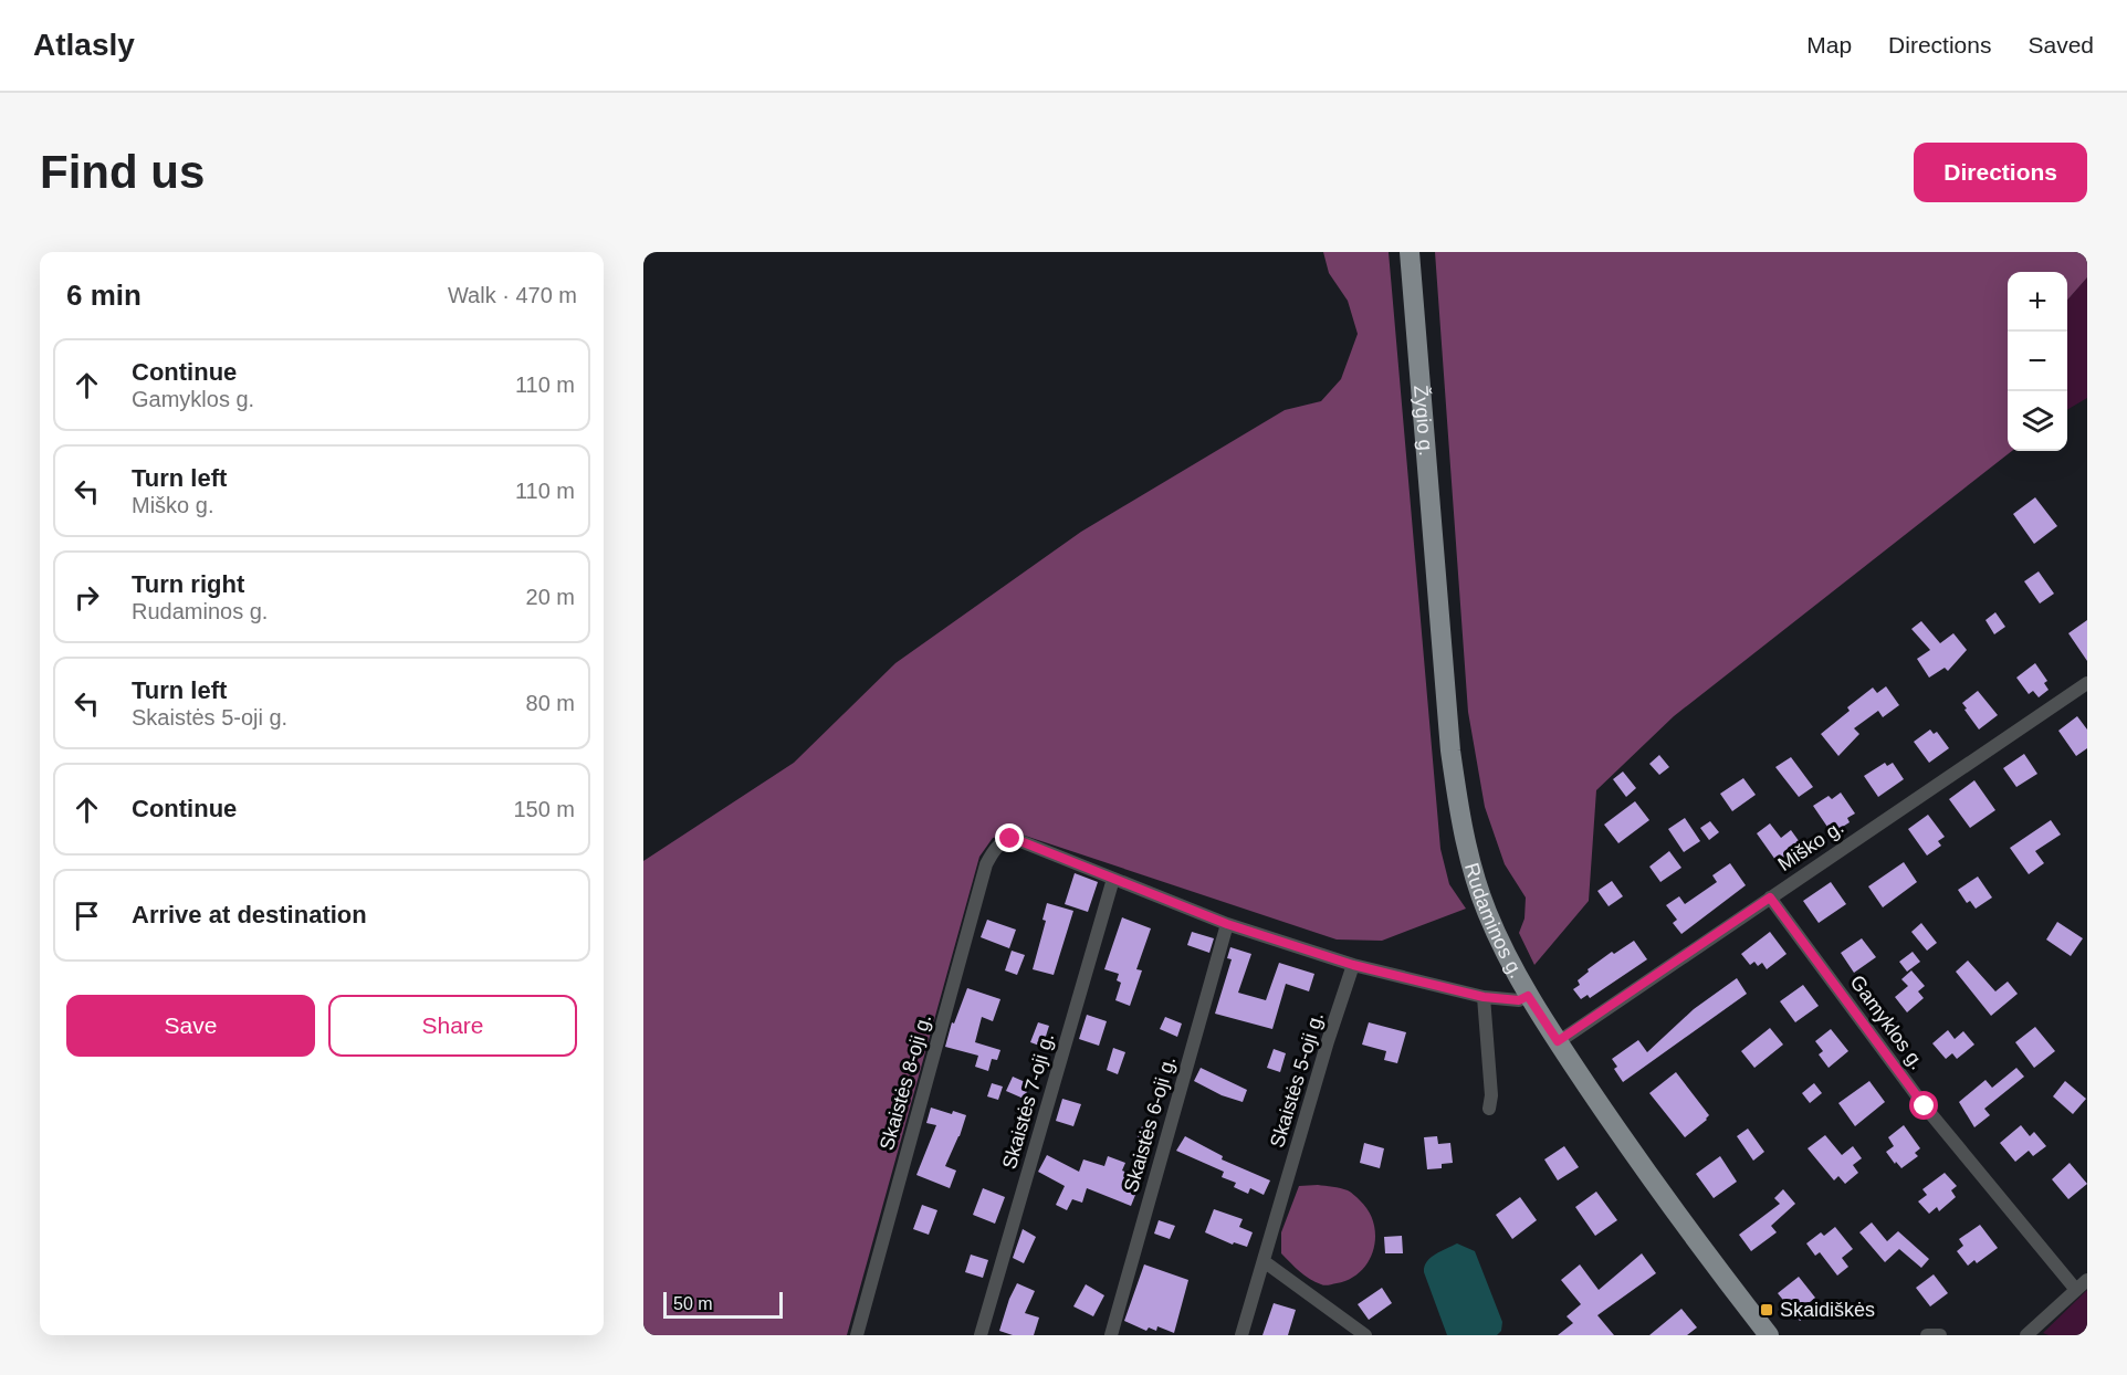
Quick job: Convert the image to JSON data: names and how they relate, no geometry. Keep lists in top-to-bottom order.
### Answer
{
  "streets": {
    "main road": ["Žygio g.", "Rudaminos g."],
    "street": [
      "Miško g.",
      "Gamyklos g.",
      "Skaistės 5-oji g.",
      "Skaistės 8-oji g.",
      "Skaistės 7-oji g.",
      "Skaistės 6-oji g."
    ]
  },
  "crossings": [
    ["Žygio g.", "Rudaminos g."],
    ["Miško g.", "Rudaminos g."],
    ["Miško g.", "Gamyklos g."],
    ["Skaistės 8-oji g.", "Skaistės 7-oji g."]
  ],
  "places": {
    "transit": ["Skaidiškės"]
  },
  "scale_bar": "50 m",
  "page": {
    "header": "Atlasly",
    "nav": ["Map", "Directions", "Saved"],
    "buttons": [
      "Directions",
      ["Save", "Share"]
    ],
    "title": "Find us",
    "heading": ["6 min", "Walk · 470 m"],
    "map_buttons": ["+", "−"],
    "list": [
      ["Continue", "Gamyklos g.", "110 m"],
      ["Turn left", "Miško g.", "110 m"],
      ["Turn right", "Rudaminos g.", "20 m"],
      ["Turn left", "Skaistės 5-oji g.", "80 m"],
      ["Continue", "150 m"],
      "Arrive at destination"
    ],
    "scale": "50 m"
  }
}
